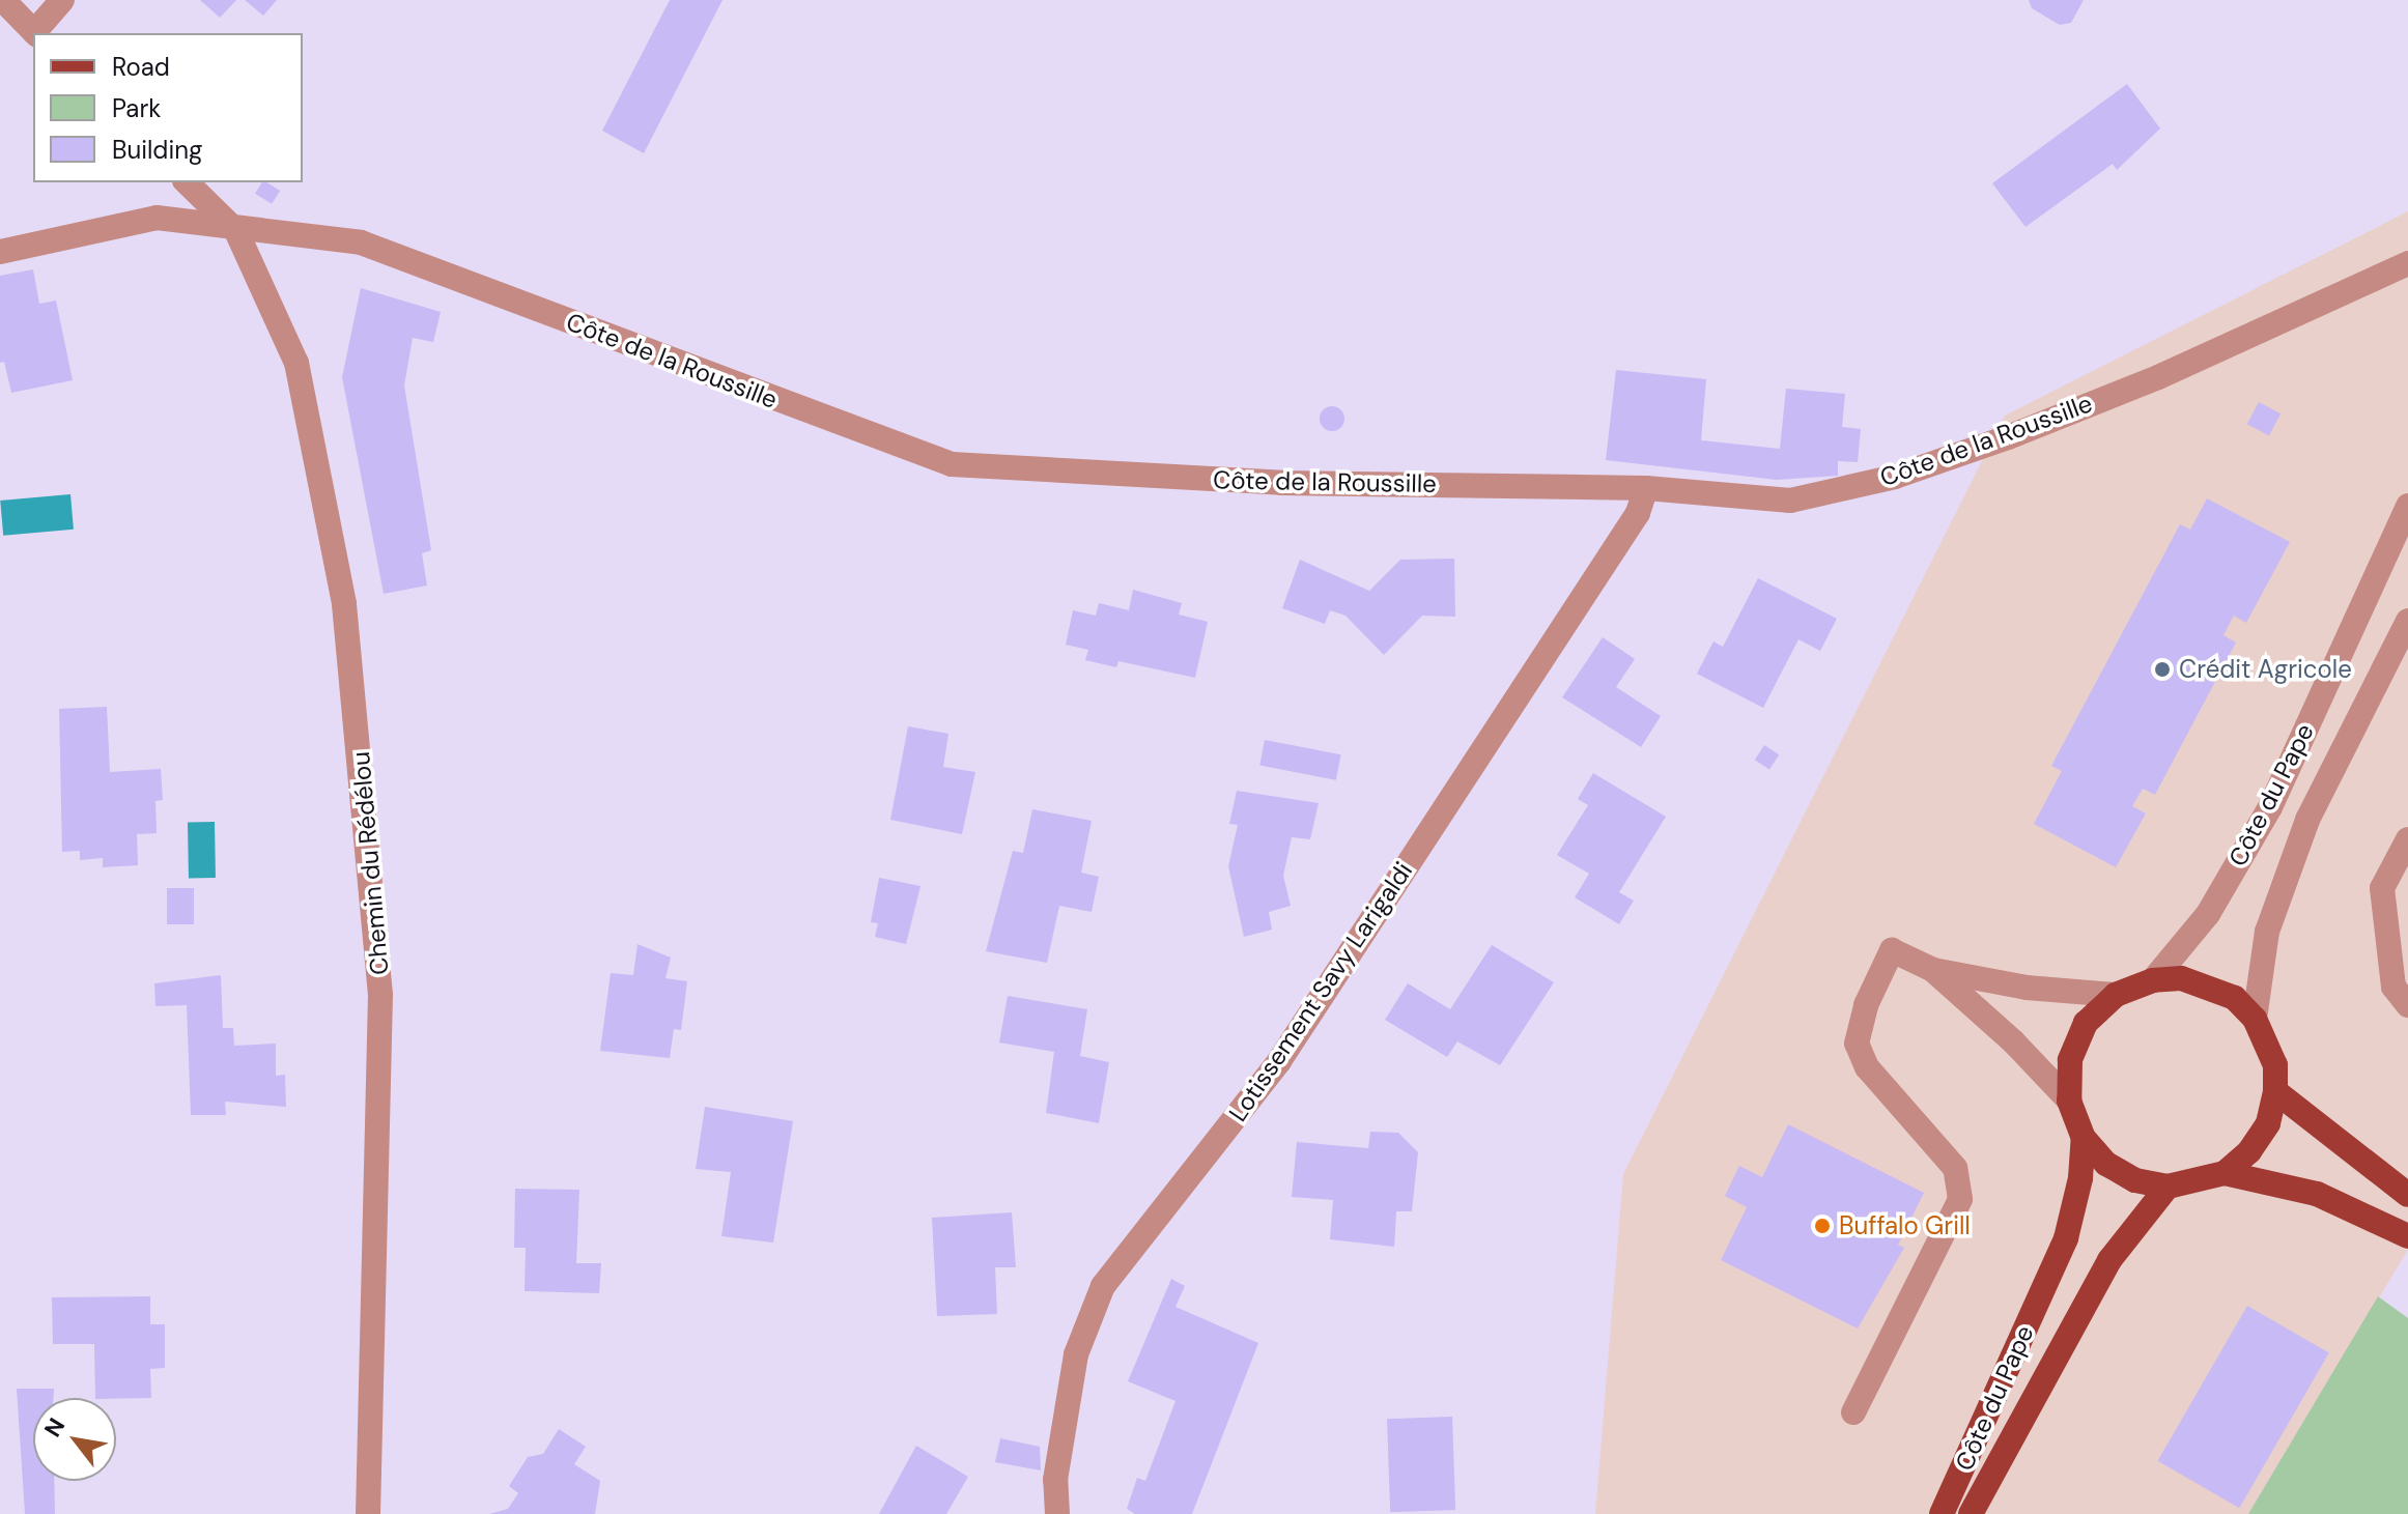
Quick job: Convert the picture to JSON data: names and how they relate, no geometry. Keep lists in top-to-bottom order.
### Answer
{
  "streets": {
    "main road": ["Côte du Pape"],
    "street": ["Côte de la Roussille", "Chemin du Rédélou", "Lotissement Savy Larigaldi"]
  },
  "crossings": [
    ["Côte de la Roussille", "Chemin du Rédélou"],
    ["Côte de la Roussille", "Lotissement Savy Larigaldi"]
  ],
  "places": ["Crédit Agricole", "Buffalo Grill"],
  "legend": ["Road", "Park", "Building"],
  "north": "top left"
}
